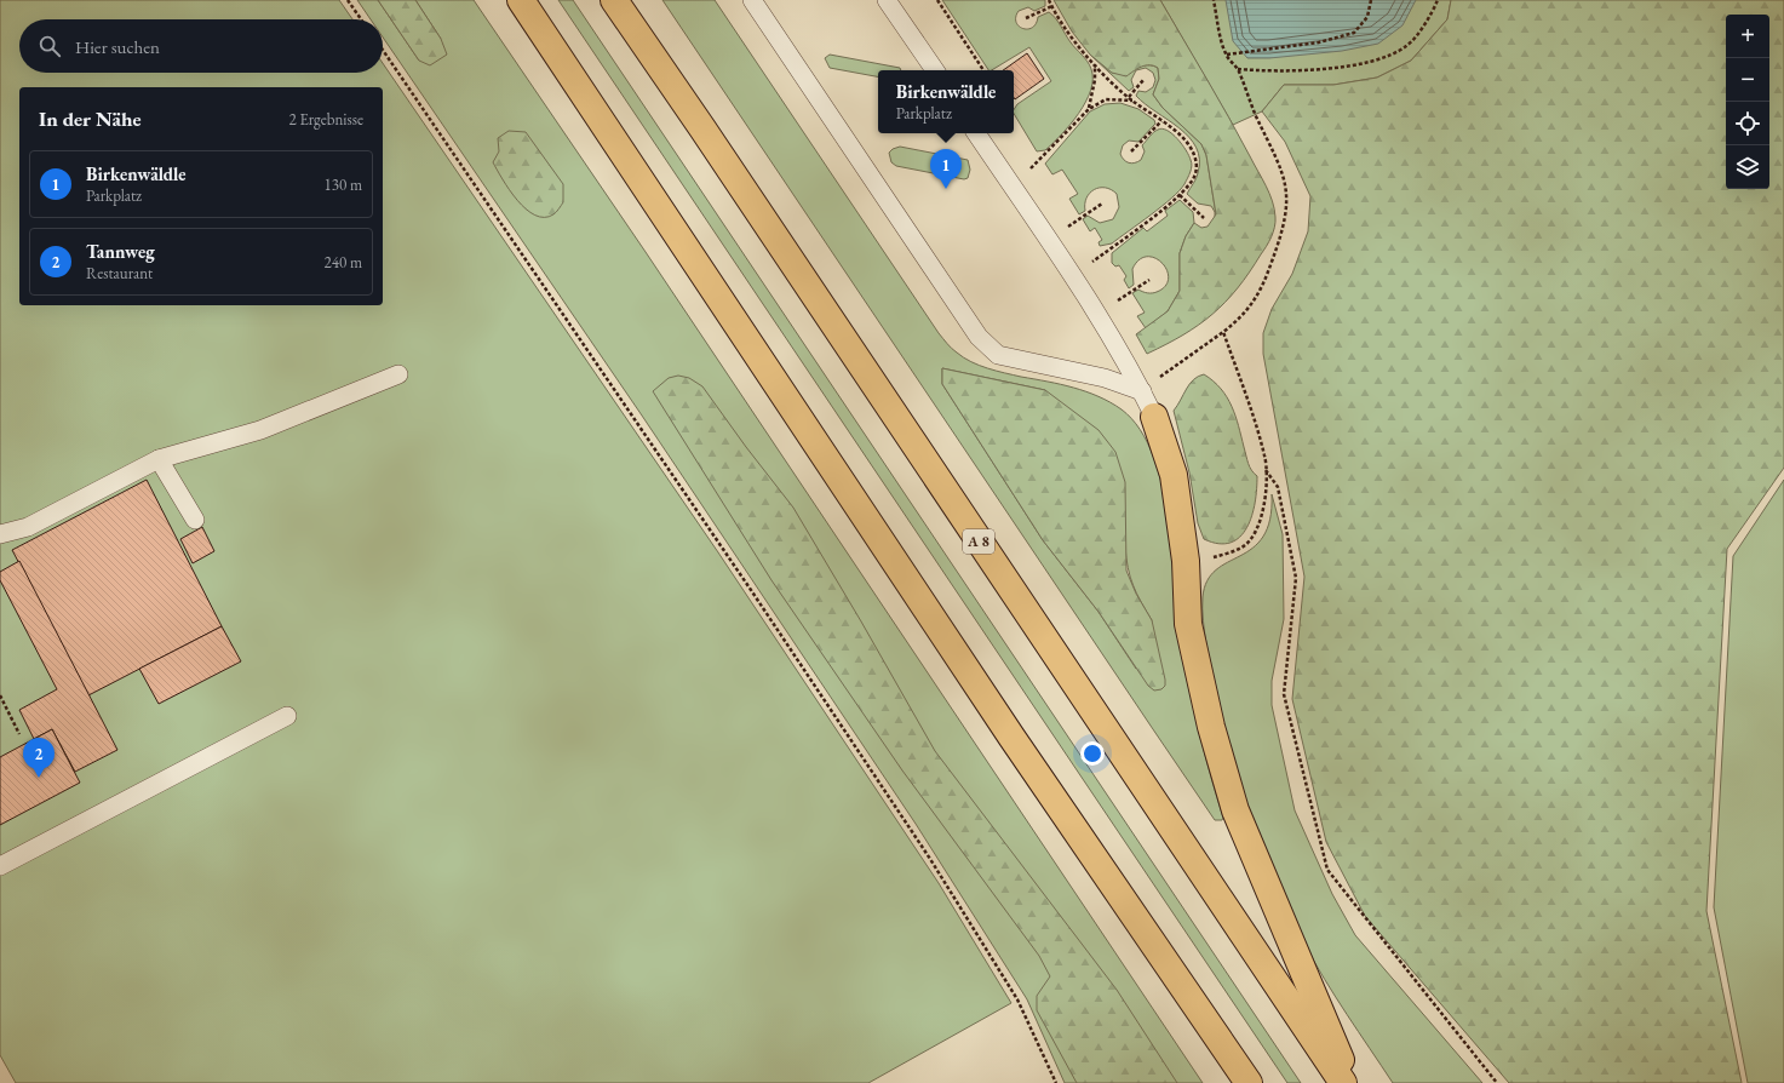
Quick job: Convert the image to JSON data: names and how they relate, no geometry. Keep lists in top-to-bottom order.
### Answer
{
  "streets": {
    "highway": ["A 8"]
  },
  "page": {
    "map_buttons": ["+", "−"],
    "search": "Hier suchen",
    "popup": ["Birkenwäldle", "Parkplatz"],
    "heading": ["In der Nähe", "2 Ergebnisse"],
    "pins": ["1", "2"],
    "list": [
      {
        "mark": "1",
        "name": "Birkenwäldle",
        "note": "Parkplatz",
        "value": "130 m"
      },
      {
        "mark": "2",
        "name": "Tannweg",
        "note": "Restaurant",
        "value": "240 m"
      }
    ]
  }
}
